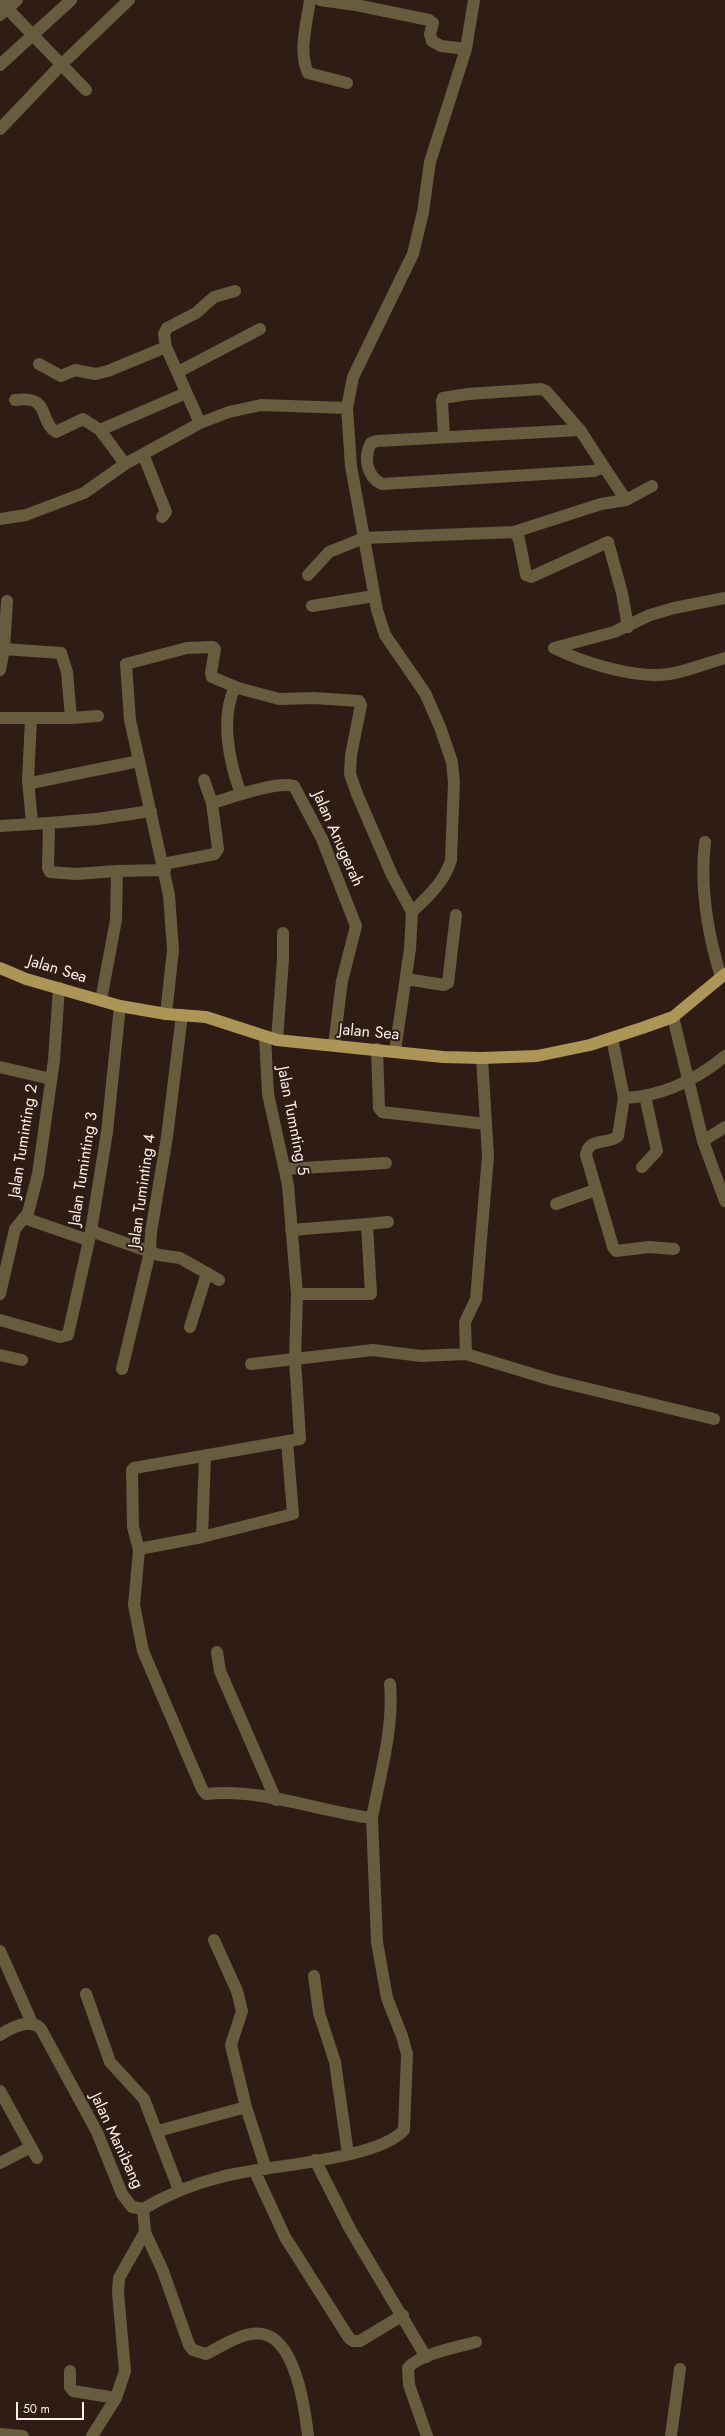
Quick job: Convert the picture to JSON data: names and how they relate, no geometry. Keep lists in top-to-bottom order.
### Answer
{
  "streets": {
    "main road": ["Jalan Sea"],
    "street": [
      "Jalan Anugerah",
      "Jalan Tumnting 5",
      "Jalan Tuminting 2",
      "Jalan Tuminting 3",
      "Jalan Tuminting 4",
      "Jalan Manibang"
    ]
  },
  "crossings": [
    ["Jalan Anugerah", "Jalan Sea"],
    ["Jalan Sea", "Jalan Tumnting 5"],
    ["Jalan Sea", "Jalan Tuminting 2"],
    ["Jalan Sea", "Jalan Tuminting 3"],
    ["Jalan Sea", "Jalan Tuminting 4"]
  ],
  "scale_bar": "50 m"
}
